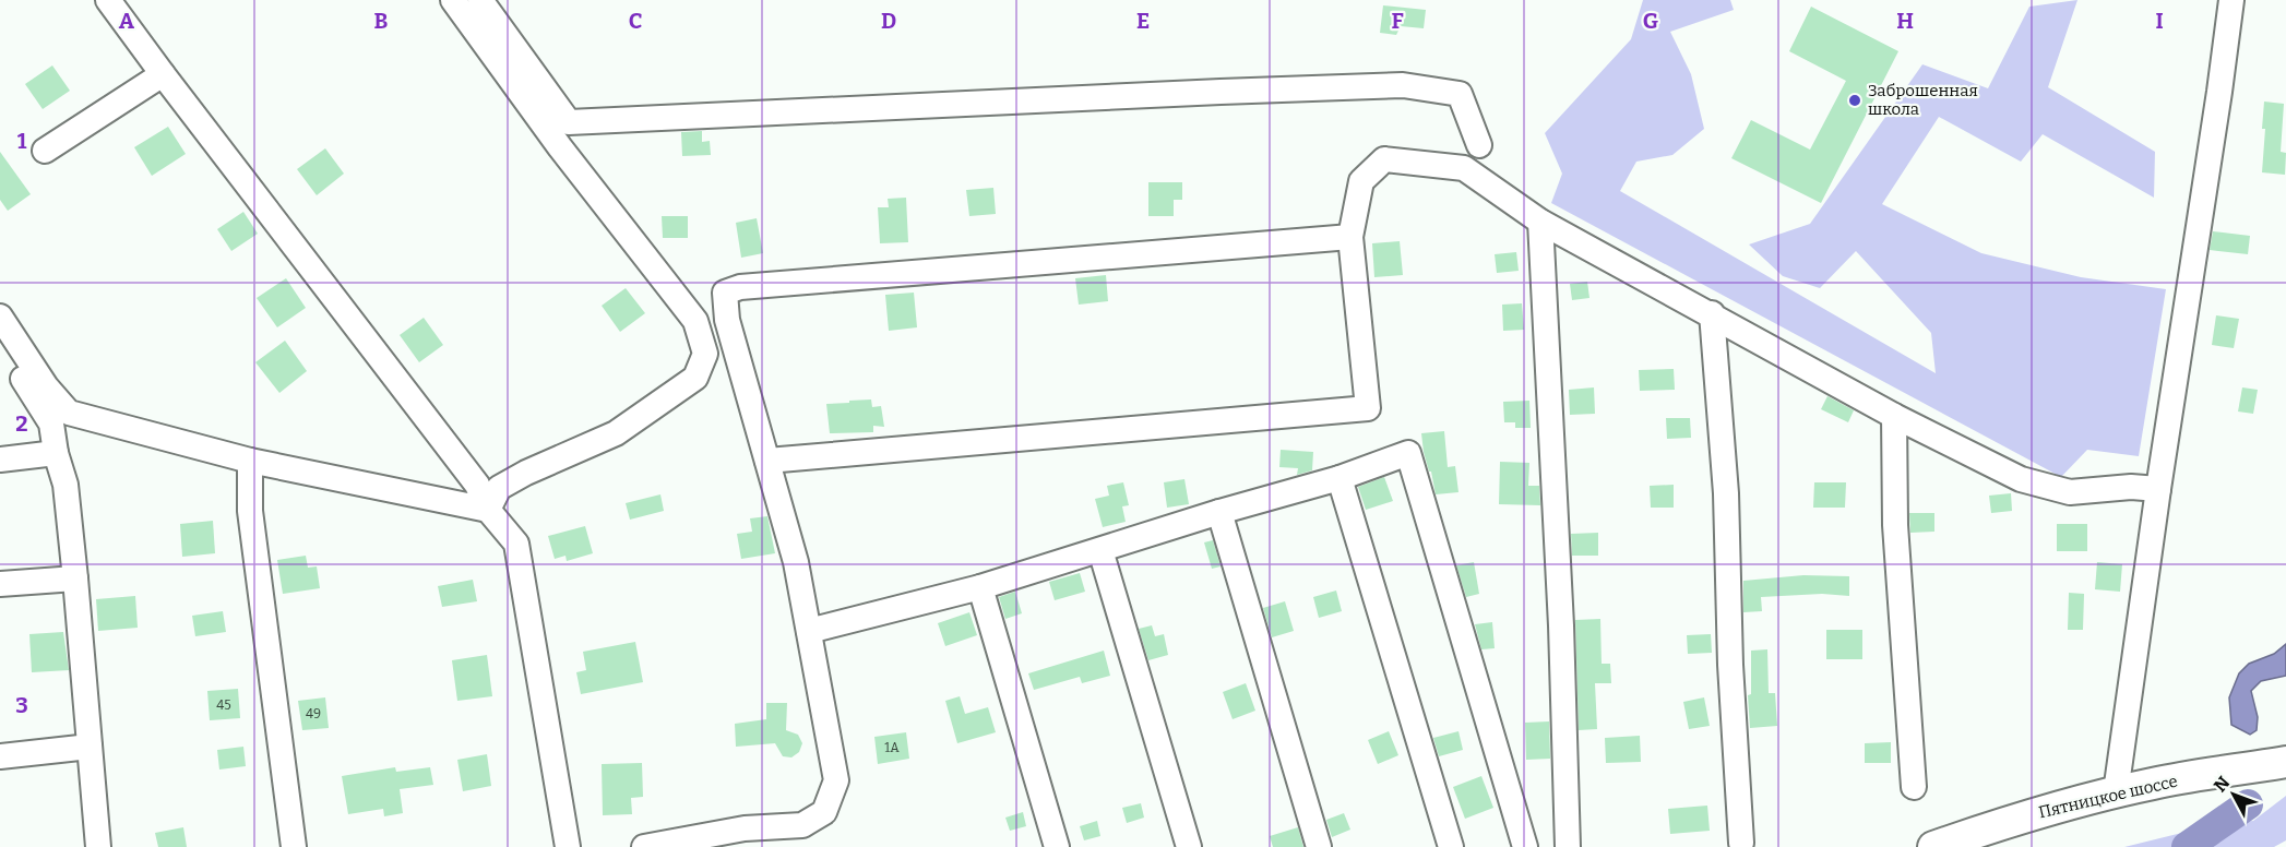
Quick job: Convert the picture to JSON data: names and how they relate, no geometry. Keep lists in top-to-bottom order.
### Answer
{
  "streets": {
    "main road": ["Пятницкое шоссе"]
  },
  "places": ["Заброшенная школа"],
  "house_numbers": ["45", "49", "1А"],
  "north": "top left",
  "grid": {
    "columns": [
      "A",
      "B",
      "C",
      "D",
      "E",
      "F",
      "G",
      "H",
      "I"
    ],
    "rows": ["1", "2", "3"]
  }
}
